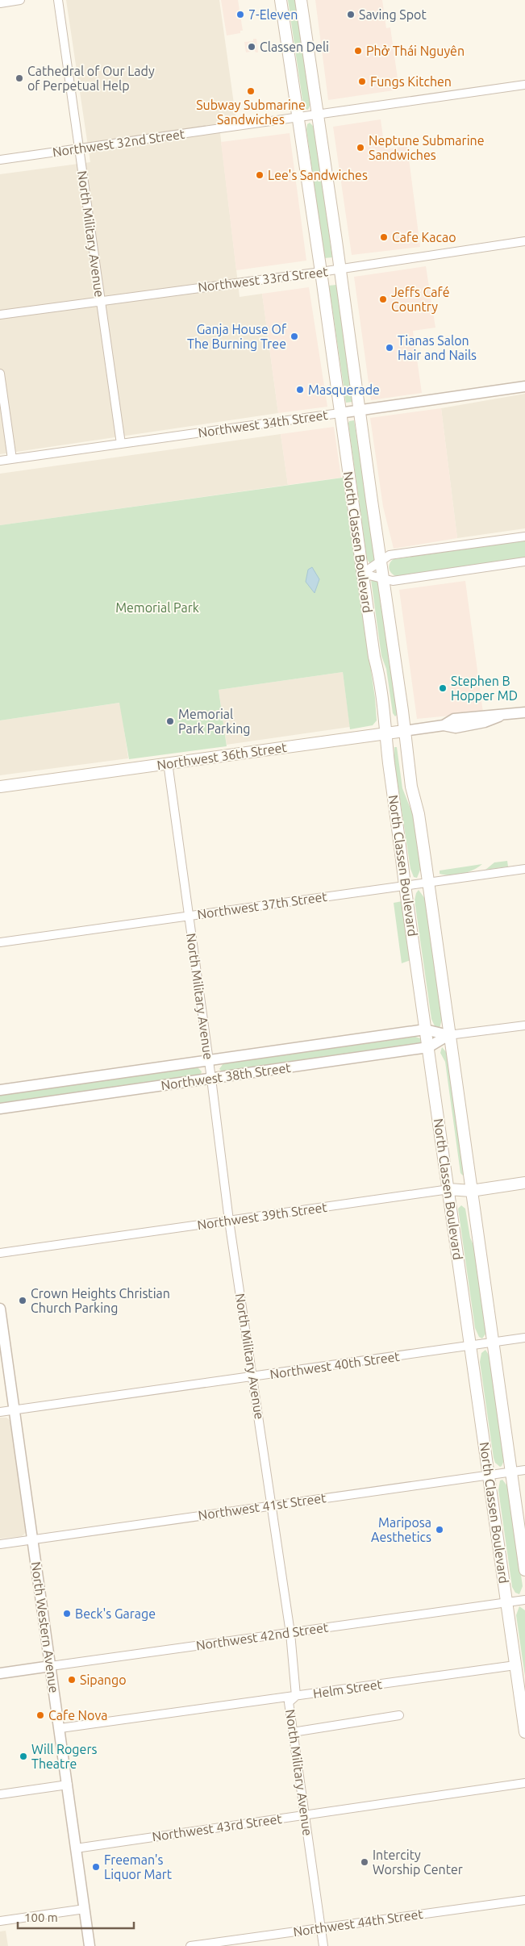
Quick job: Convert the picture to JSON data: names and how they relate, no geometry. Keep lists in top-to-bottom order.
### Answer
{
  "streets": {
    "main road": ["North Classen Boulevard", "Northwest 36th Street", "Northwest 39th Street"],
    "street": [
      "Northwest 32nd Street",
      "North Military Avenue",
      "Northwest 33rd Street",
      "Northwest 34th Street",
      "Northwest 37th Street",
      "Northwest 38th Street",
      "Northwest 40th Street",
      "Northwest 41st Street",
      "North Western Avenue",
      "Northwest 42nd Street",
      "Helm Street",
      "Northwest 43rd Street",
      "Northwest 44th Street"
    ]
  },
  "crossings": [
    ["Northwest 32nd Street", "North Military Avenue"],
    ["Northwest 32nd Street", "North Classen Boulevard"],
    ["North Military Avenue", "Northwest 33rd Street"],
    ["North Military Avenue", "Northwest 34th Street"],
    ["North Military Avenue", "Northwest 36th Street"],
    ["North Military Avenue", "Northwest 37th Street"],
    ["North Military Avenue", "Northwest 38th Street"],
    ["North Military Avenue", "Northwest 39th Street"],
    ["North Military Avenue", "Northwest 40th Street"],
    ["North Military Avenue", "Northwest 41st Street"],
    ["North Military Avenue", "Northwest 42nd Street"],
    ["North Military Avenue", "Helm Street"],
    ["North Military Avenue", "Northwest 43rd Street"],
    ["North Military Avenue", "Northwest 44th Street"],
    ["Northwest 33rd Street", "North Classen Boulevard"],
    ["Northwest 34th Street", "North Classen Boulevard"],
    ["North Classen Boulevard", "Northwest 36th Street"],
    ["North Classen Boulevard", "Northwest 37th Street"],
    ["North Classen Boulevard", "Northwest 38th Street"],
    ["North Classen Boulevard", "Northwest 39th Street"],
    ["North Classen Boulevard", "Northwest 40th Street"],
    ["North Classen Boulevard", "Northwest 41st Street"],
    ["North Classen Boulevard", "Northwest 42nd Street"],
    ["North Classen Boulevard", "Helm Street"],
    ["Northwest 40th Street", "North Western Avenue"],
    ["Northwest 41st Street", "North Western Avenue"],
    ["North Western Avenue", "Northwest 42nd Street"],
    ["North Western Avenue", "Helm Street"],
    ["North Western Avenue", "Northwest 43rd Street"]
  ],
  "parks": ["Memorial Park"],
  "places": [
    "7-Eleven",
    "Saving Spot",
    "Classen Deli",
    "Phở Thái Nguyên",
    "Cathedral of Our Lady of Perpetual Help",
    "Fungs Kitchen",
    "Subway Submarine Sandwiches",
    "Neptune Submarine Sandwiches",
    "Lee's Sandwiches",
    "Cafe Kacao",
    "Jeffs Café Country",
    "Ganja House Of The Burning Tree",
    "Tianas Salon Hair and Nails",
    "Masquerade",
    "Stephen B Hopper MD",
    "Memorial Park Parking",
    "Crown Heights Christian Church Parking",
    "Mariposa Aesthetics",
    "Beck's Garage",
    "Sipango",
    "Cafe Nova",
    "Will Rogers Theatre",
    "Intercity Worship Center",
    "Freeman's Liquor Mart"
  ],
  "scale_bar": "100 m"
}
